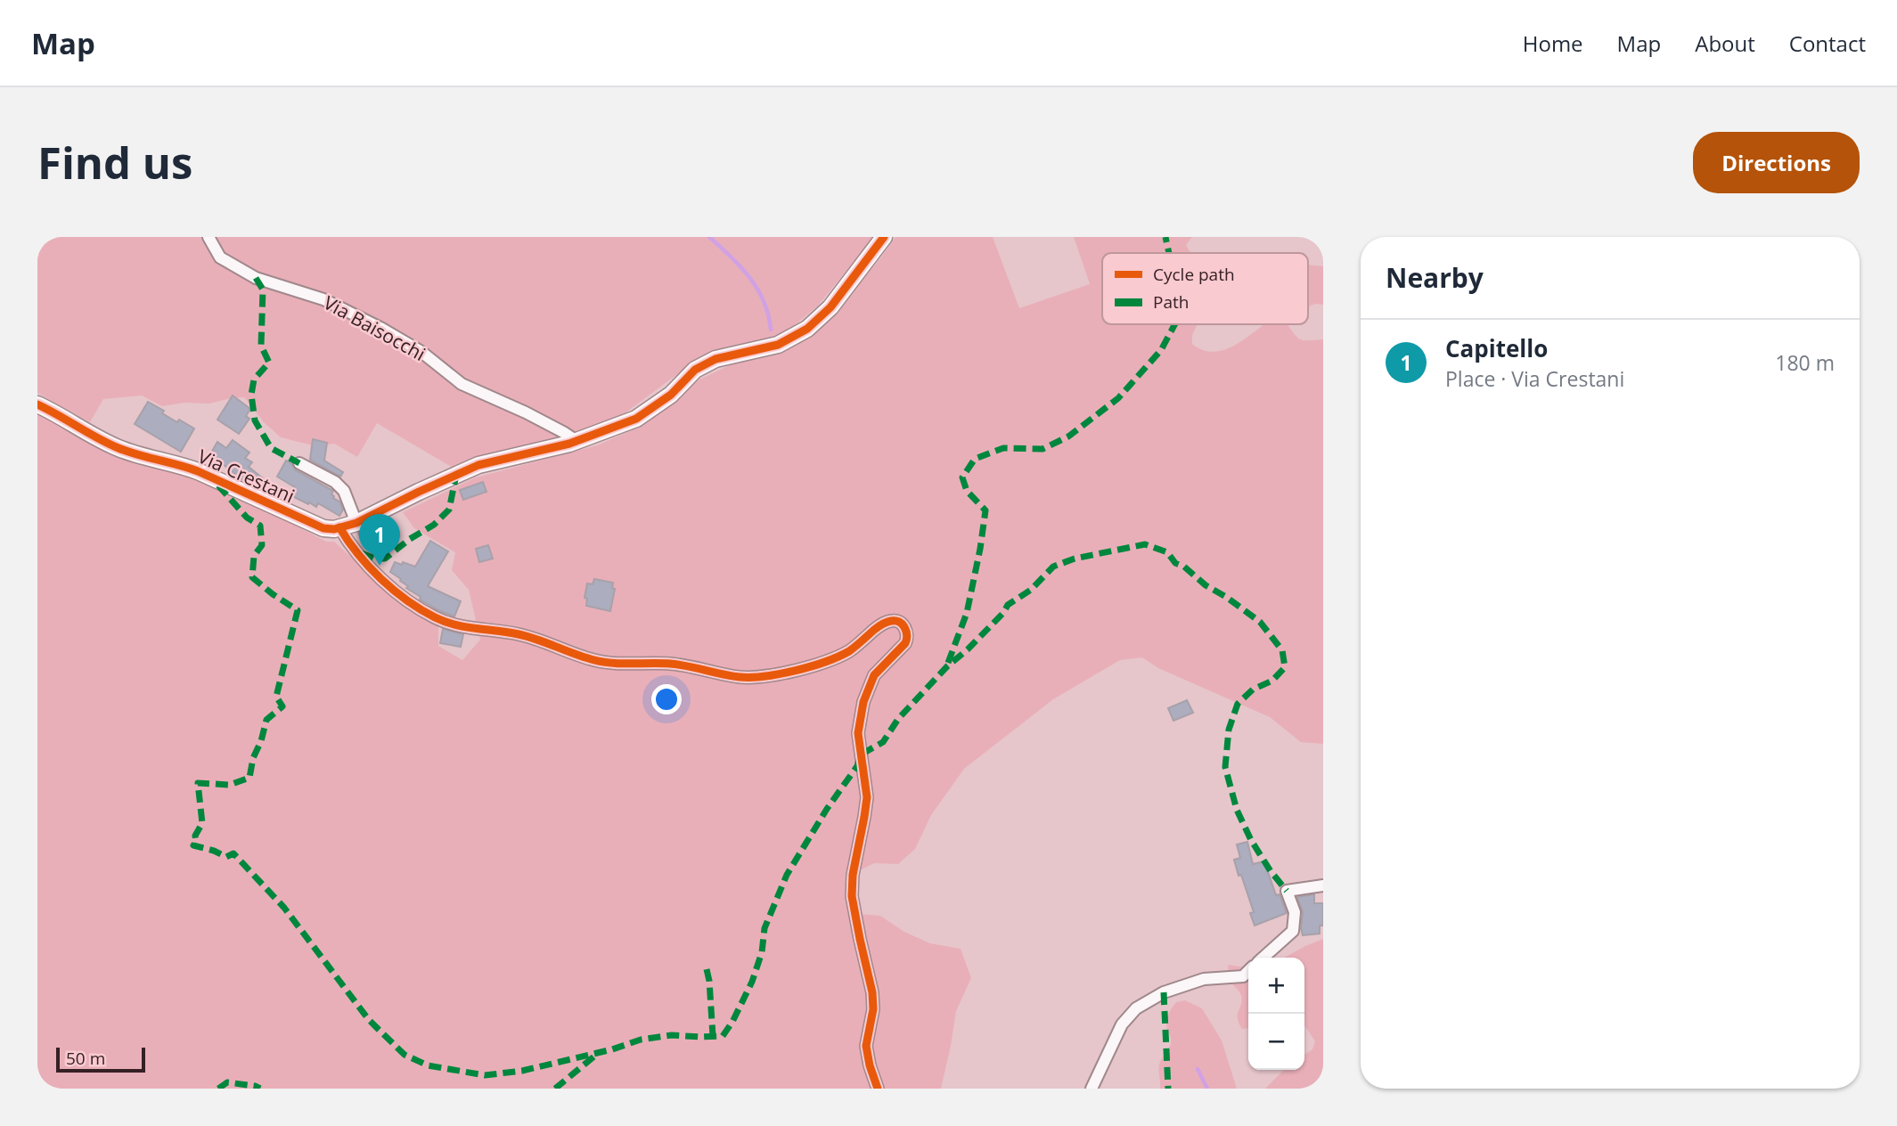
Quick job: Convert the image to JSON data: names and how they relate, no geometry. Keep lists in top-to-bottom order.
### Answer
{
  "streets": {
    "street": ["Via Baisocchi", "Via Crestani"]
  },
  "crossings": [
    ["Via Baisocchi", "Via Crestani"]
  ],
  "legend": ["Cycle path", "Path"],
  "scale_bar": "50 m",
  "page": {
    "header": "Map",
    "nav": [
      "Home",
      "Map",
      "About",
      "Contact"
    ],
    "buttons": "Directions",
    "title": "Find us",
    "heading": "Nearby",
    "list": [
      {
        "mark": "1",
        "name": "Capitello",
        "note": "Place · Via Crestani",
        "value": "180 m"
      }
    ],
    "pins": "1",
    "map_buttons": ["+", "−"],
    "scale": "50 m"
  }
}
